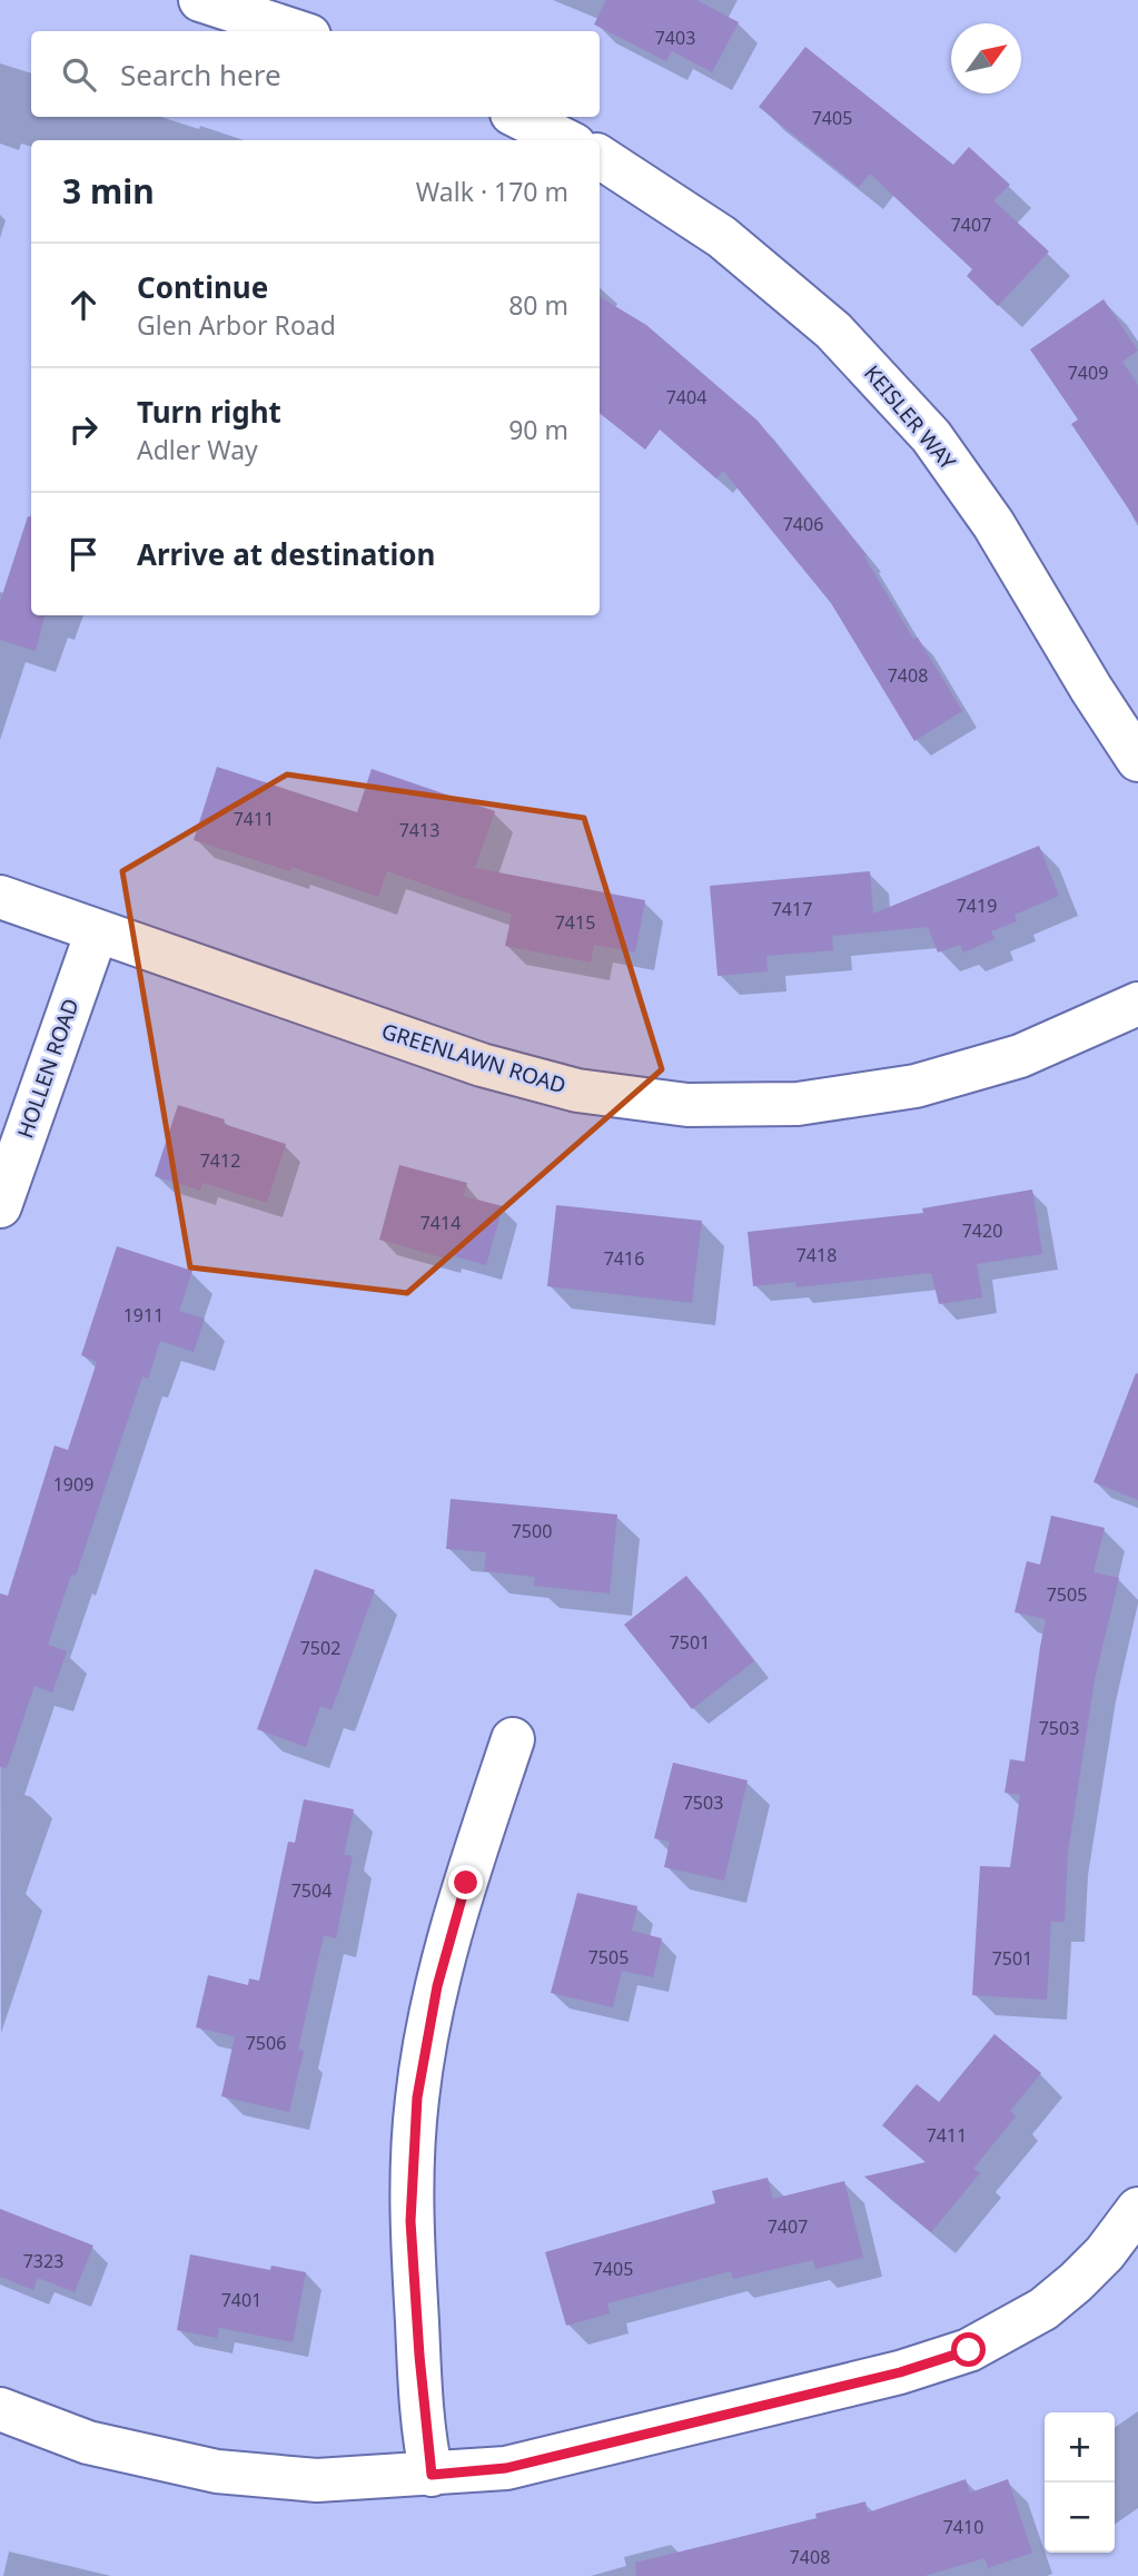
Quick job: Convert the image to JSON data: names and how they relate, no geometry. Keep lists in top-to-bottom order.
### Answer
{
  "streets": {
    "street": ["KEISLER WAY", "GREENLAWN ROAD", "HOLLEN ROAD"]
  },
  "crossings": [
    ["GREENLAWN ROAD", "HOLLEN ROAD"]
  ],
  "house_numbers": [
    "7403",
    "7405",
    "7407",
    "7409",
    "7404",
    "7406",
    "7408",
    "7411",
    "7413",
    "7419",
    "7417",
    "7415",
    "7412",
    "7414",
    "7420",
    "7418",
    "7416",
    "1911",
    "1909",
    "7500",
    "7505",
    "7501",
    "7502",
    "7503",
    "7503",
    "7504",
    "7505",
    "7501",
    "7506",
    "7411",
    "7407",
    "7323",
    "7405",
    "7401",
    "7410",
    "7408"
  ],
  "north": "top right",
  "page": {
    "search": "Search here",
    "heading": ["3 min", "Walk · 170 m"],
    "list": [
      ["Continue", "Glen Arbor Road", "80 m"],
      ["Turn right", "Adler Way", "90 m"],
      "Arrive at destination"
    ],
    "map_buttons": ["+", "−"]
  }
}
